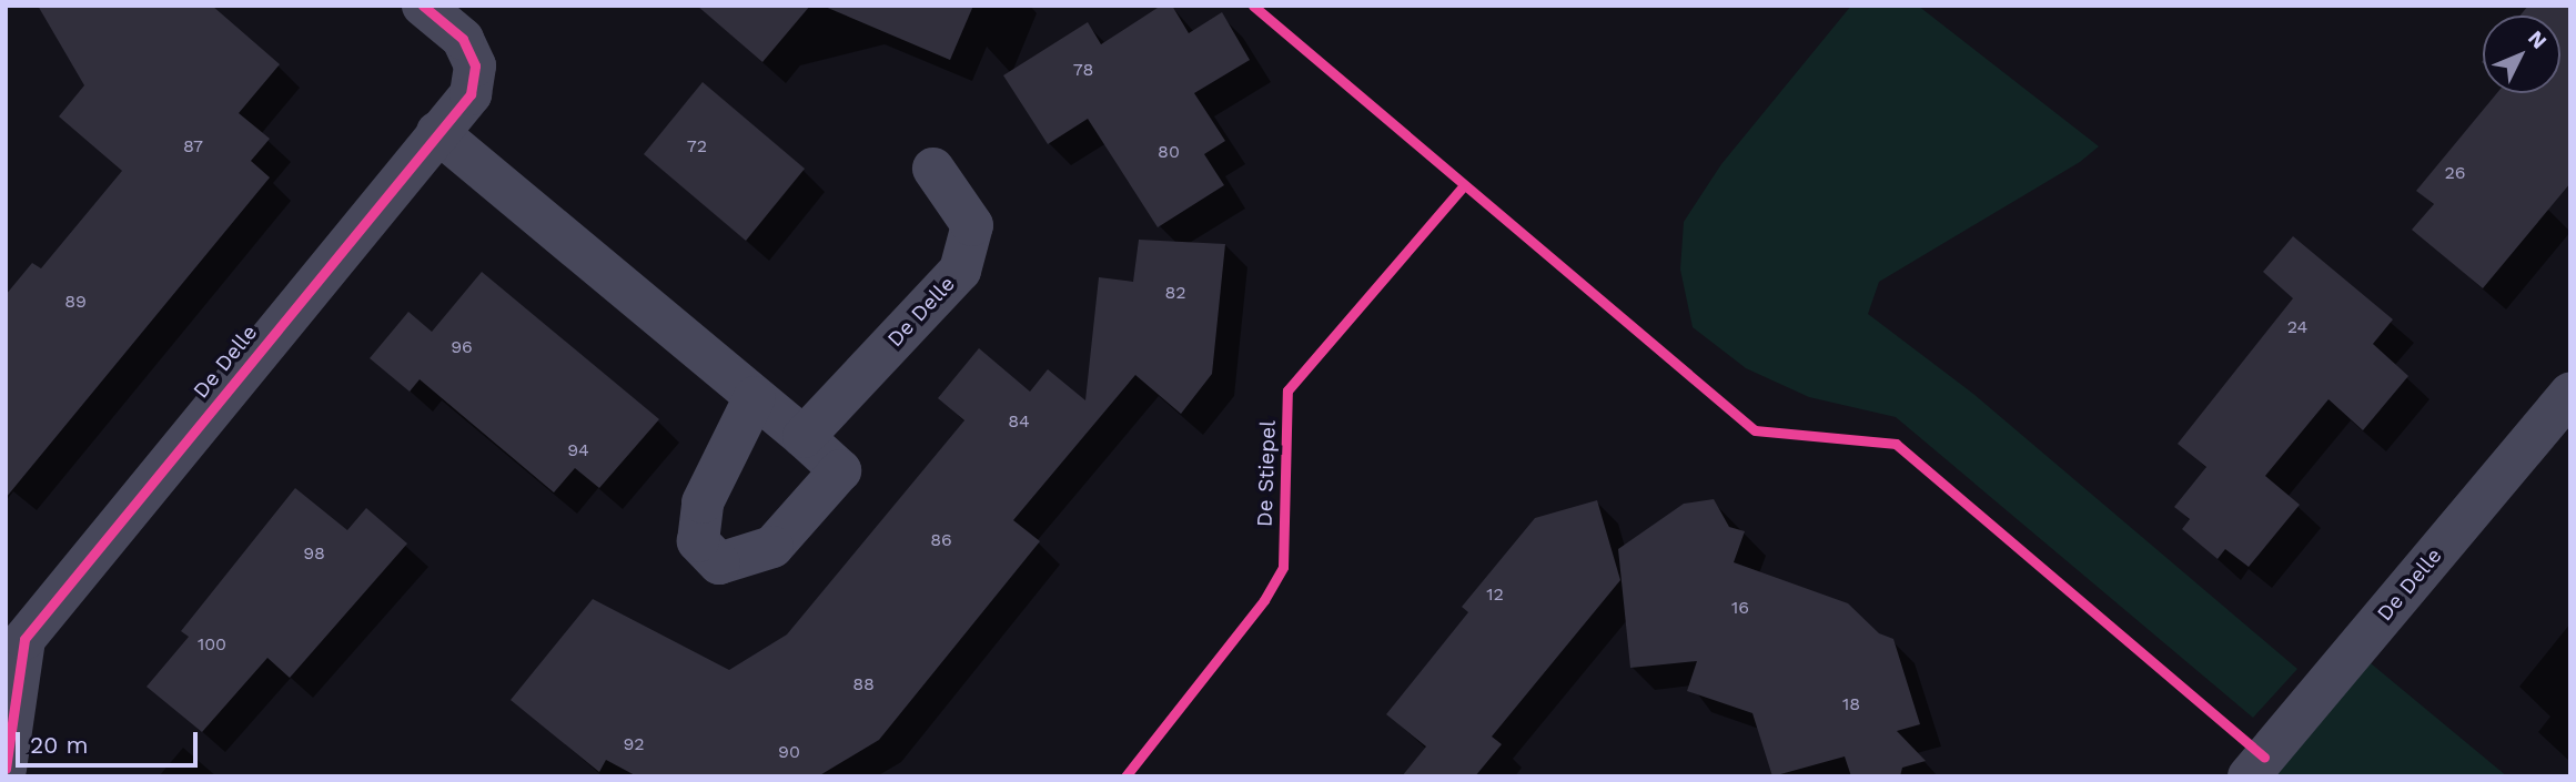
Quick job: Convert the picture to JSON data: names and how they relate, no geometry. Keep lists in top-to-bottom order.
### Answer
{
  "streets": {
    "street": ["De Delle"],
    "cycle path": ["De Stiepel"]
  },
  "house_numbers": [
    "78",
    "87",
    "72",
    "80",
    "26",
    "82",
    "89",
    "24",
    "96",
    "84",
    "94",
    "86",
    "98",
    "12",
    "16",
    "100",
    "88",
    "18",
    "92",
    "90"
  ],
  "scale_bar": "20 m",
  "north": "top right"
}
